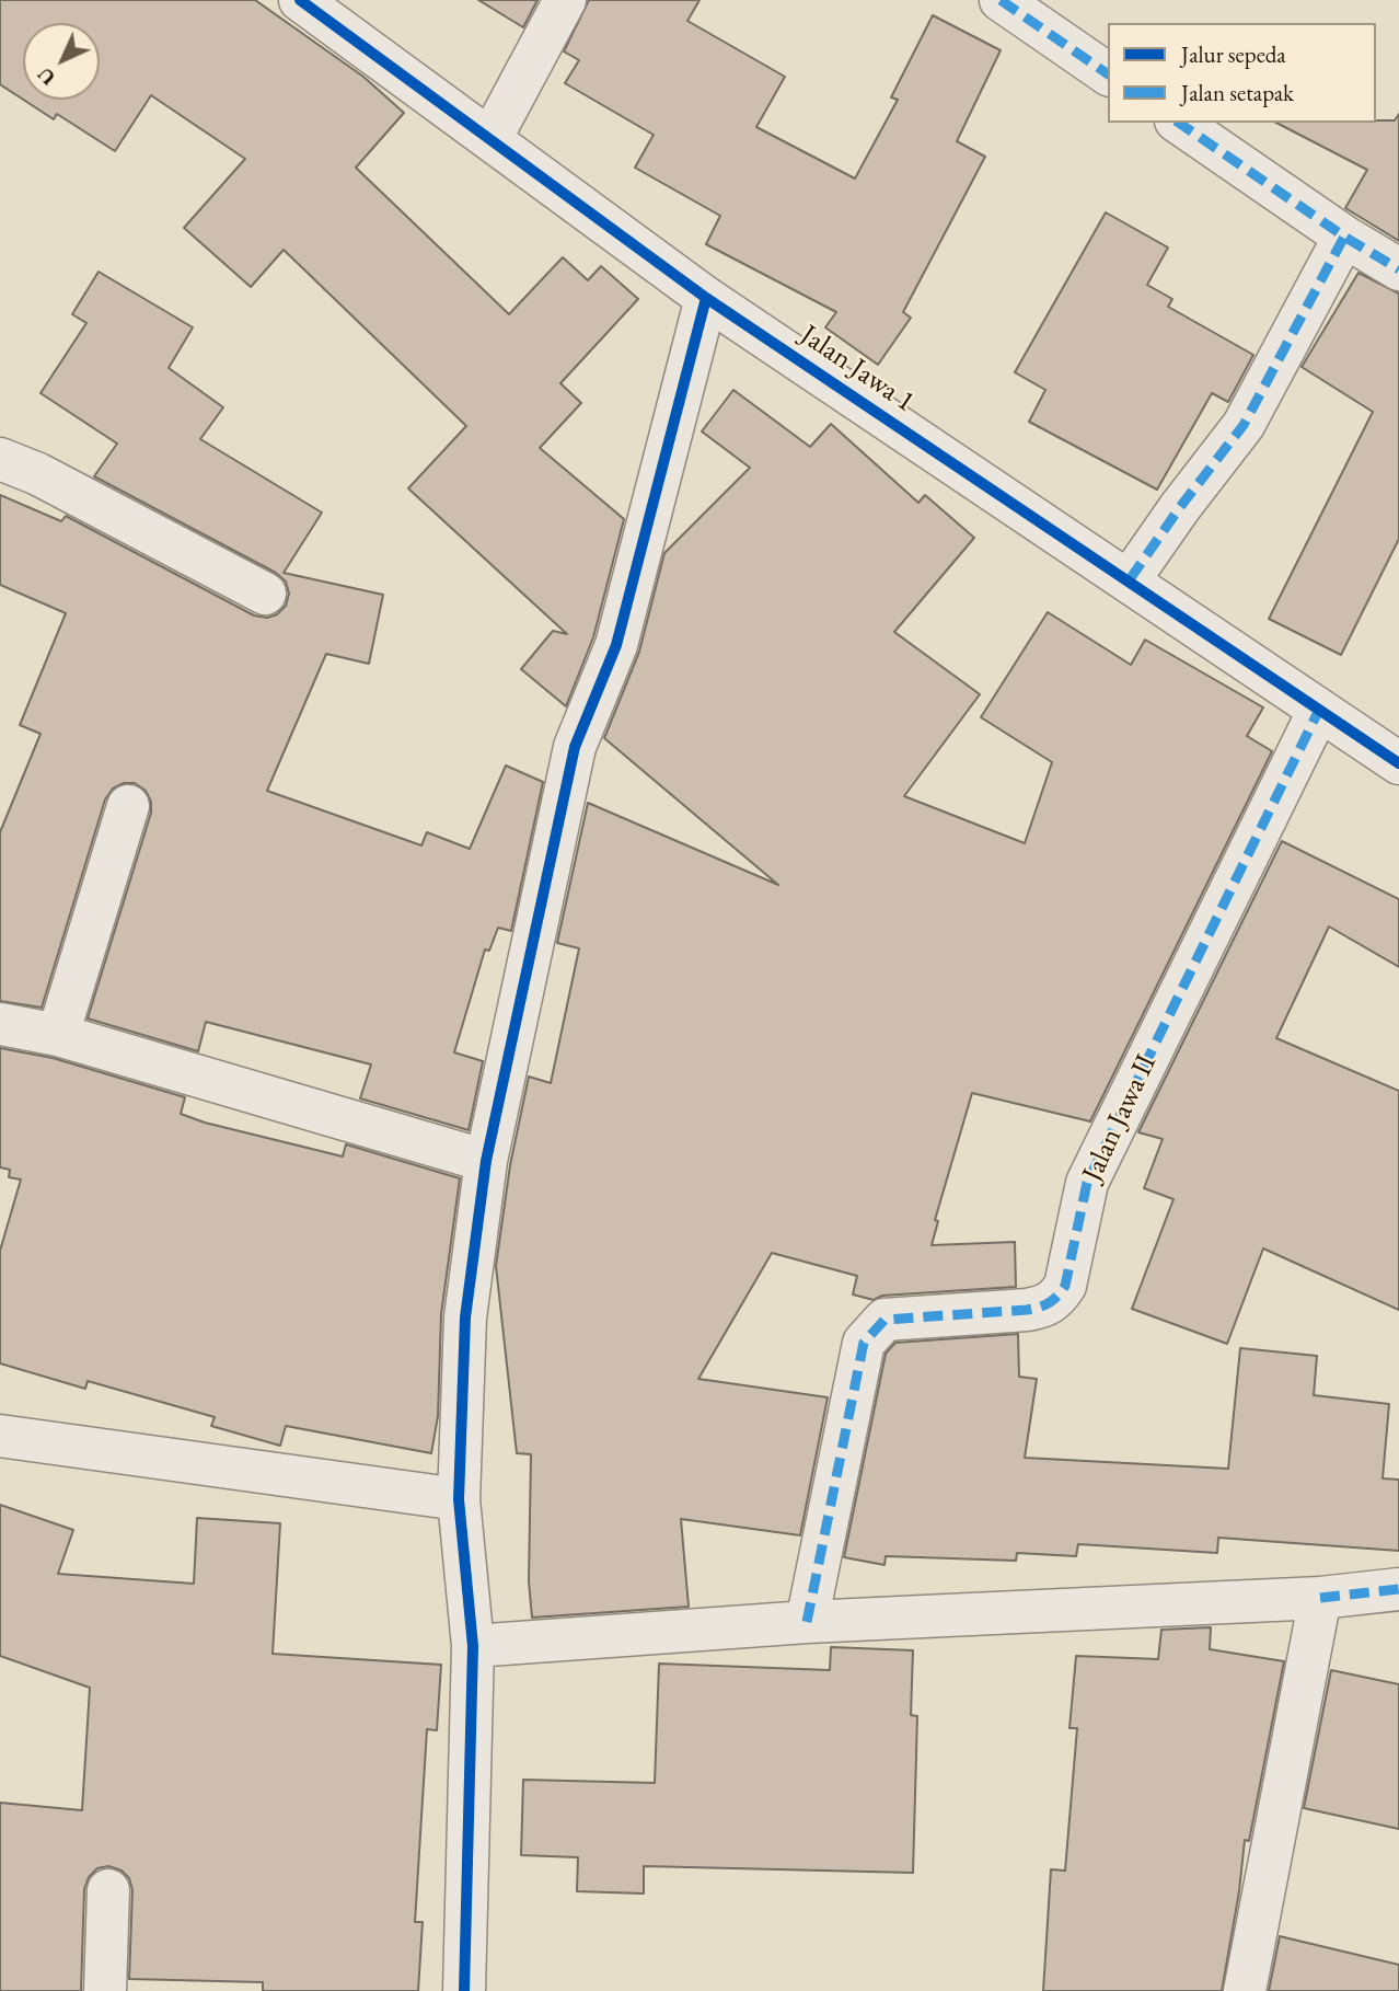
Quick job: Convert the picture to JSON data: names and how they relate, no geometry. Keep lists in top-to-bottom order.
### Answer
{
  "streets": {
    "street": ["Jalan Jawa 1", "Jalan Jawa II"]
  },
  "crossings": [
    ["Jalan Jawa 1", "Jalan Jawa II"]
  ],
  "legend": ["Jalur sepeda", "Jalan setapak"],
  "north": "bottom left"
}
